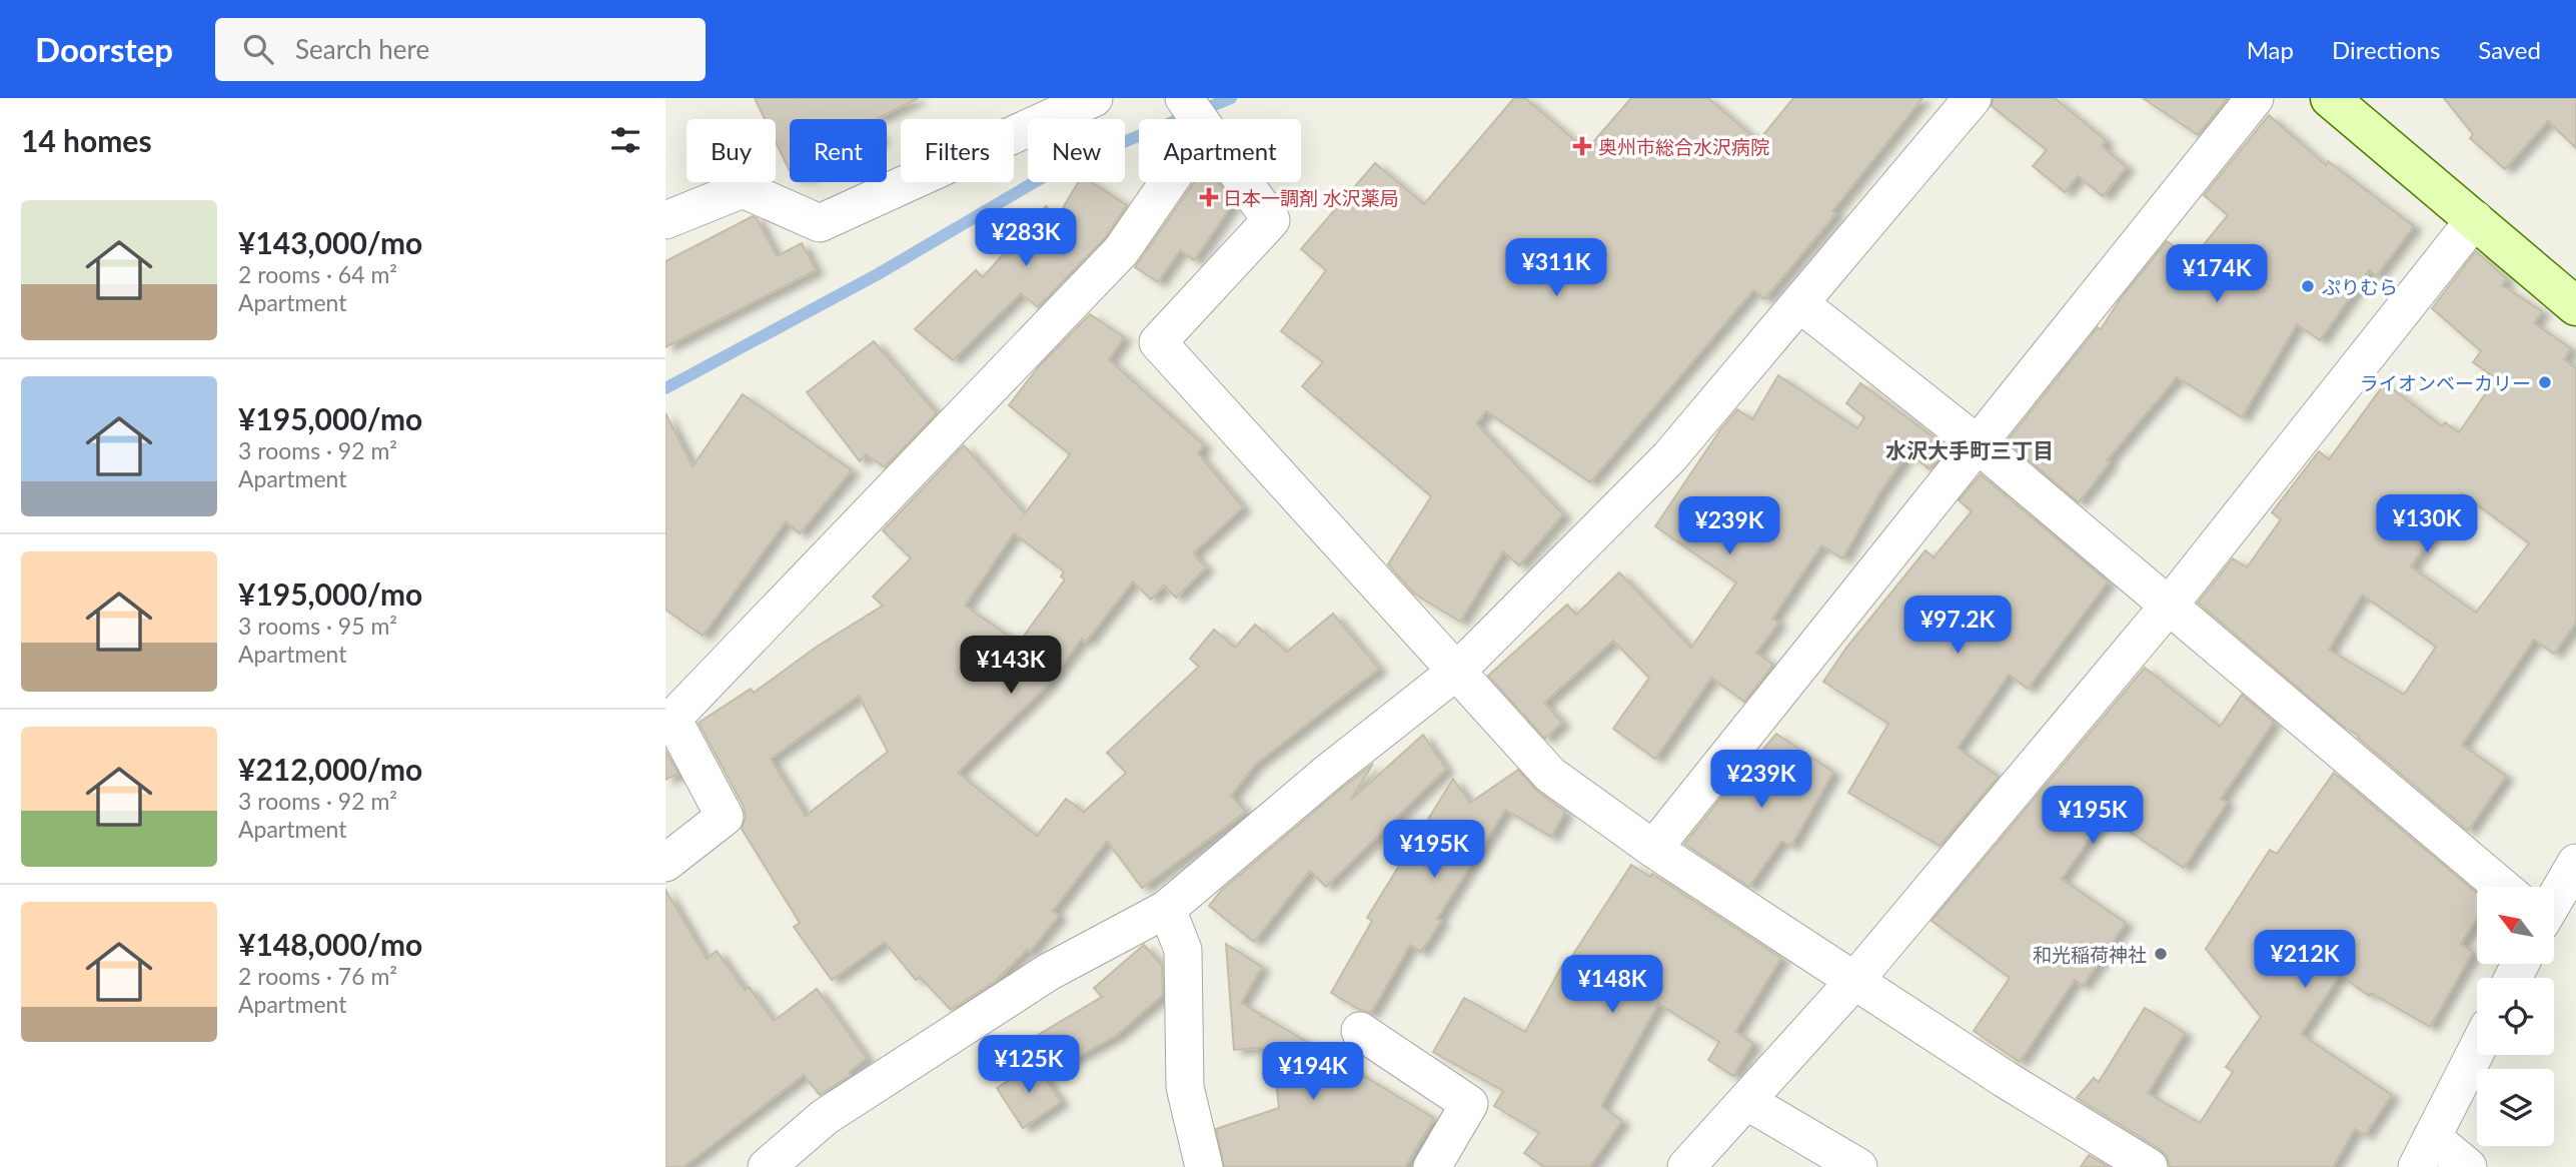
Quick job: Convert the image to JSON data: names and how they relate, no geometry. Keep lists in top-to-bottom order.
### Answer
{
  "districts": ["水沢大手町三丁目"],
  "places": {
    "health": ["奥州市総合水沢病院", "日本一調剤 水沢薬局"],
    "other": ["ぷりむら", "ライオンベーカリー", "和光稲荷神社"]
  },
  "north": "top left",
  "page": {
    "header": "Doorstep",
    "search": "Search here",
    "nav": ["Map", "Directions", "Saved"],
    "heading": "14 homes",
    "chip": [
      "Buy",
      "Rent",
      "Filters",
      "New",
      "Apartment"
    ],
    "list": [
      {
        "name": "¥143,000/mo",
        "note": "2 rooms · 64 m² · Apartment"
      },
      {
        "name": "¥195,000/mo",
        "note": "3 rooms · 92 m² · Apartment"
      },
      {
        "name": "¥195,000/mo",
        "note": "3 rooms · 95 m² · Apartment"
      },
      {
        "name": "¥212,000/mo",
        "note": "3 rooms · 92 m² · Apartment"
      },
      {
        "name": "¥148,000/mo",
        "note": "2 rooms · 76 m² · Apartment"
      }
    ],
    "price": [
      "¥283K",
      "¥311K",
      "¥174K",
      "¥130K",
      "¥239K",
      "¥97.2K",
      "¥143K",
      "¥239K",
      "¥195K",
      "¥195K",
      "¥212K",
      "¥148K",
      "¥125K",
      "¥194K"
    ]
  }
}
